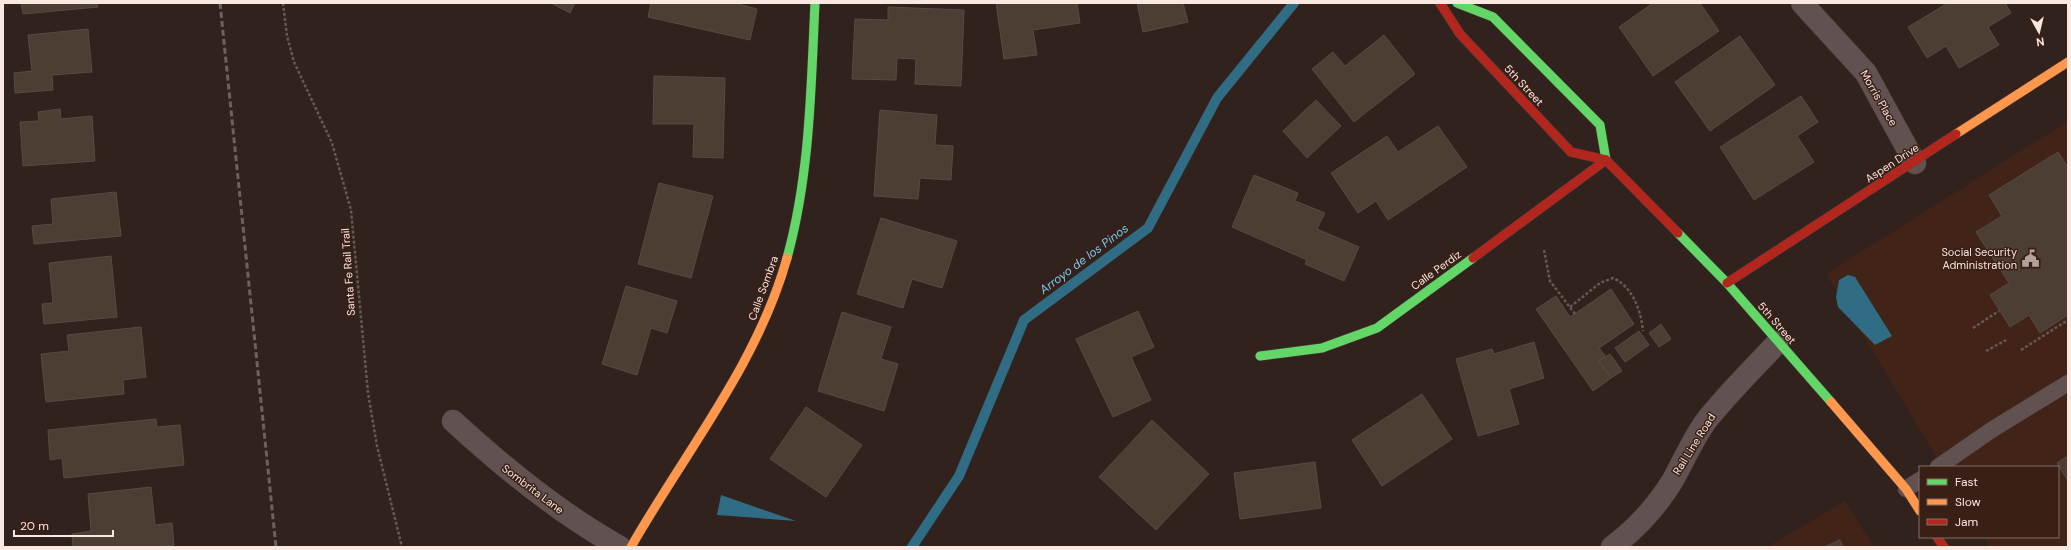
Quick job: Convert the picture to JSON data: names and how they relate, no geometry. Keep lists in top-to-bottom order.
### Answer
{
  "streets": {
    "street": [
      "5th Street",
      "Morris Place",
      "Aspen Drive",
      "Calle Perdiz",
      "Calle Sombra",
      "Rail Line Road",
      "Sombrita Lane"
    ],
    "path": ["Santa Fe Rail Trail"]
  },
  "crossings": [
    ["5th Street", "Aspen Drive"],
    ["5th Street", "Calle Perdiz"],
    ["5th Street", "Rail Line Road"],
    ["Morris Place", "Aspen Drive"]
  ],
  "water": ["Arroyo de los Pinos"],
  "places": {
    "public building": ["Social Security Administration"]
  },
  "legend": ["Fast", "Slow", "Jam"],
  "scale_bar": "20 m",
  "north": "bottom"
}
